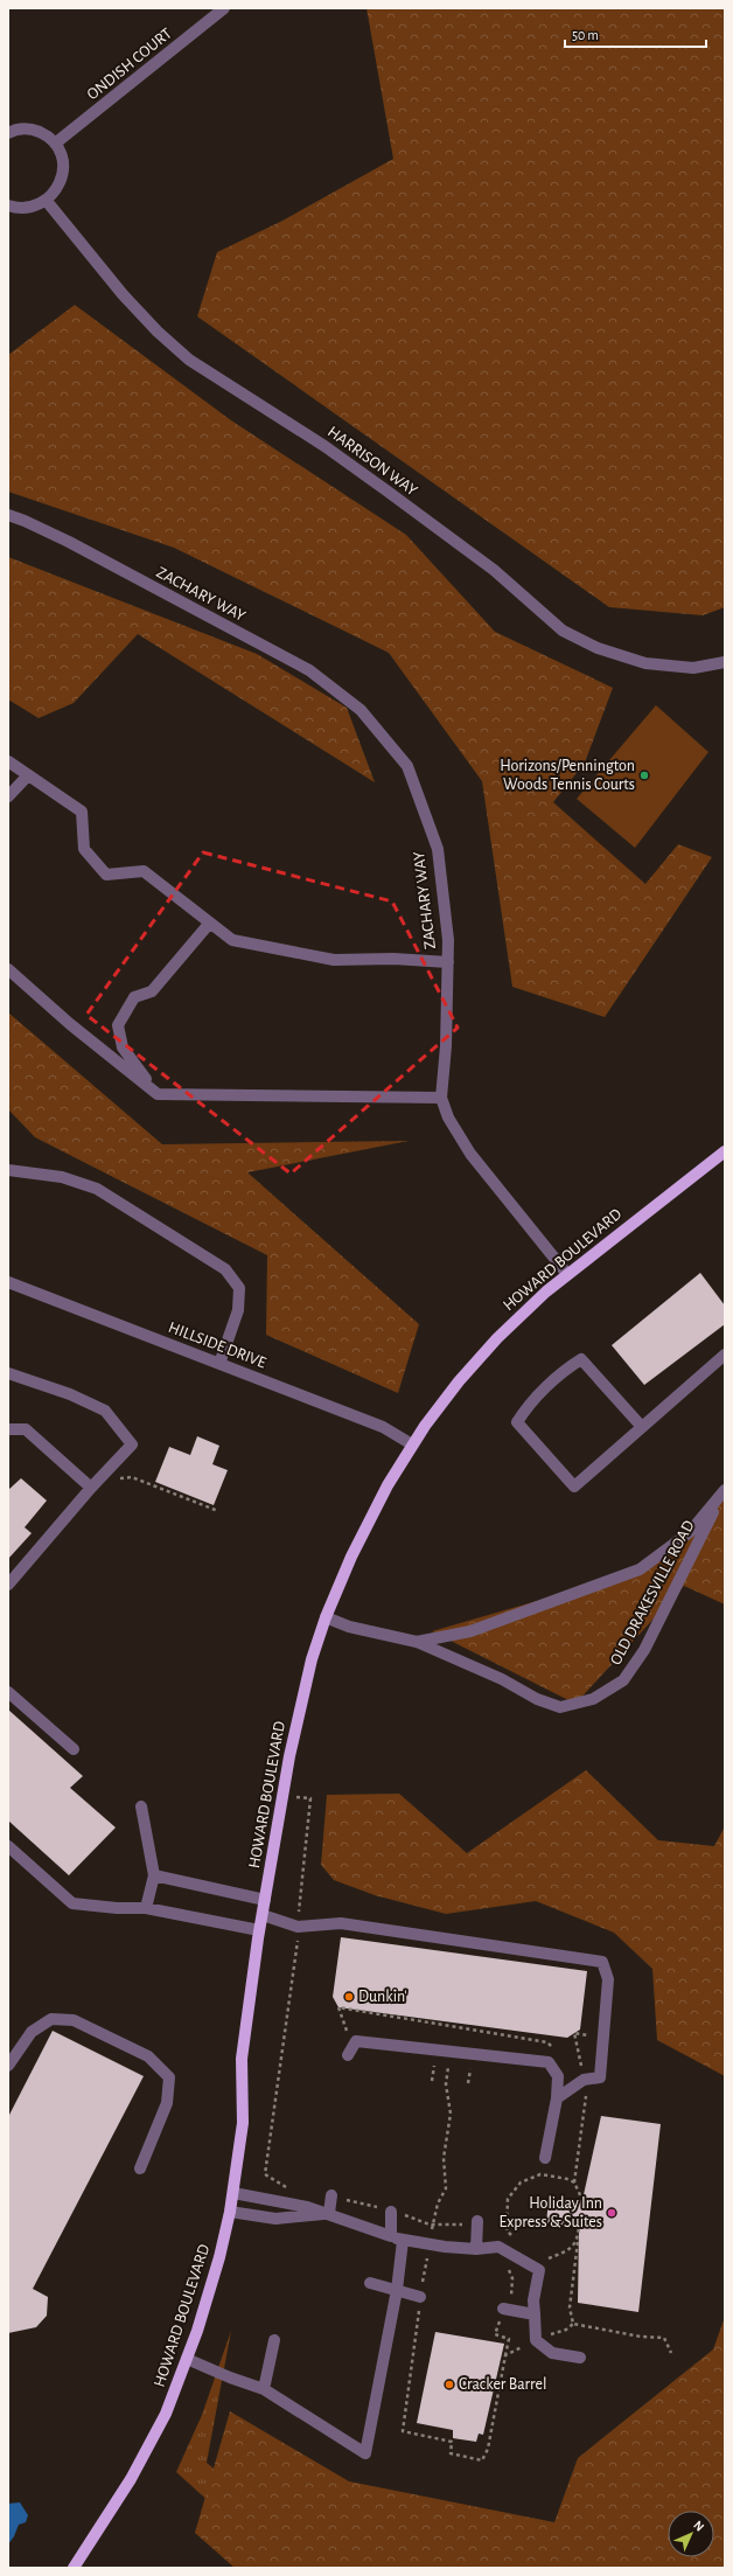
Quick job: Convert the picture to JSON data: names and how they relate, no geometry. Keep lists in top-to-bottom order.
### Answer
{
  "streets": {
    "main road": ["HOWARD BOULEVARD"],
    "street": [
      "ONDISH COURT",
      "HARRISON WAY",
      "ZACHARY WAY",
      "HILLSIDE DRIVE",
      "OLD DRAKESVILLE ROAD"
    ]
  },
  "crossings": [
    ["ZACHARY WAY", "HOWARD BOULEVARD"],
    ["HOWARD BOULEVARD", "HILLSIDE DRIVE"],
    ["HOWARD BOULEVARD", "OLD DRAKESVILLE ROAD"]
  ],
  "places": [
    "Horizons/Pennington Woods Tennis Courts",
    "Dunkin'",
    "Holiday Inn Express & Suites",
    "Cracker Barrel"
  ],
  "scale_bar": "50 m",
  "north": "top right"
}
